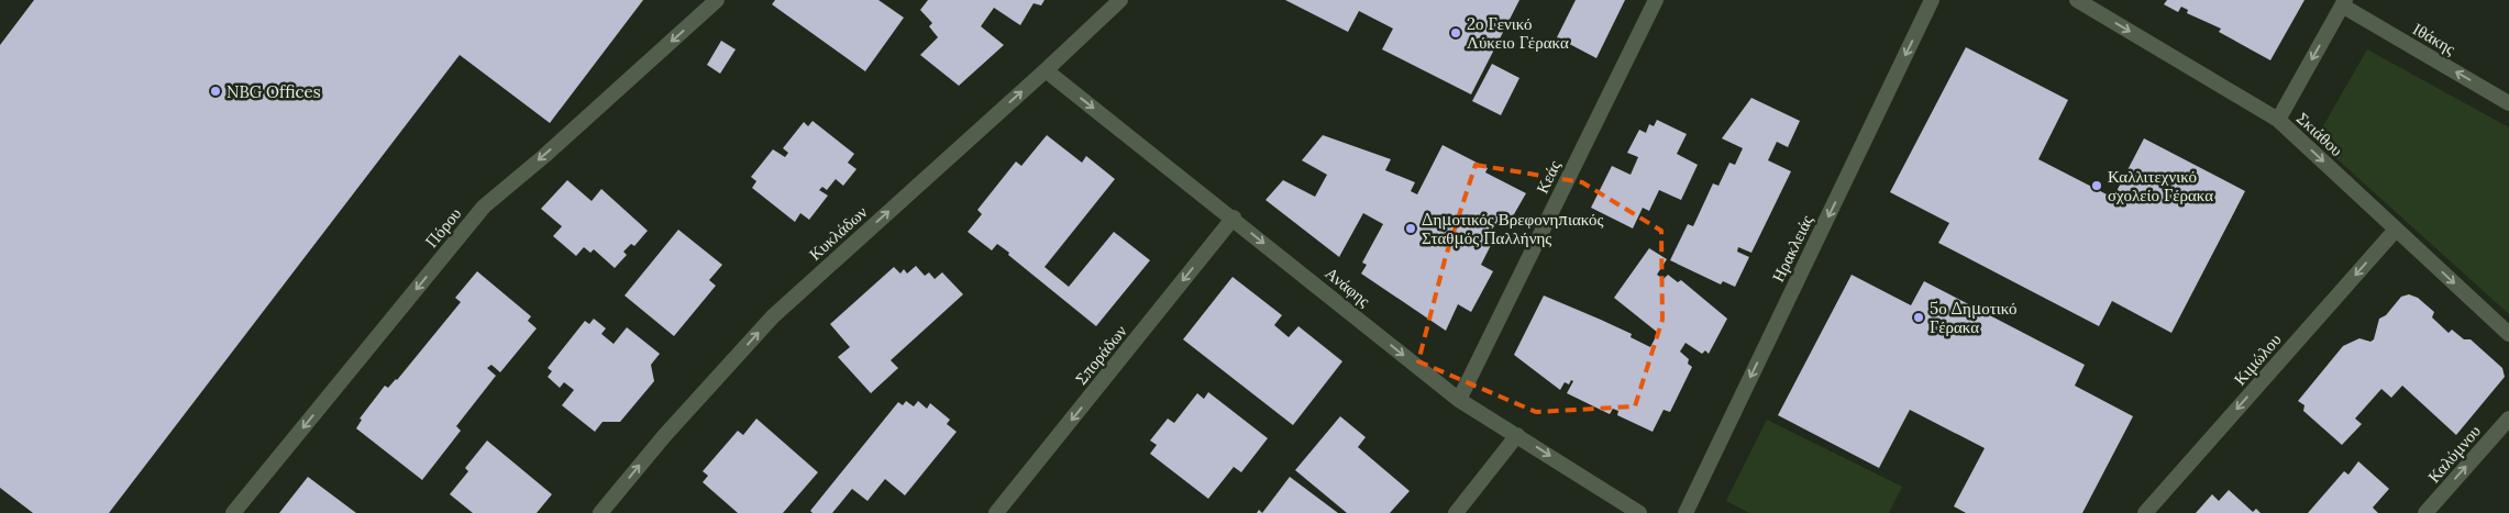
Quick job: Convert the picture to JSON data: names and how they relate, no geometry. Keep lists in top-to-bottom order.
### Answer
{
  "streets": {
    "street": [
      "Ιθάκης",
      "Σκιάθου",
      "Κεάς",
      "Πόρου",
      "Κυκλάδων",
      "Ηρακλειάς",
      "Ανάφης",
      "Σποράδων",
      "Κιμώλου",
      "Καλύμνου"
    ]
  },
  "crossings": [
    ["Σκιάθου", "Κιμώλου"],
    ["Κεάς", "Ανάφης"],
    ["Κυκλάδων", "Ανάφης"],
    ["Ανάφης", "Σποράδων"]
  ],
  "one_way": [
    "Ιθάκης",
    "Σκιάθου",
    "Πόρου",
    "Κυκλάδων",
    "Ηρακλειάς",
    "Ανάφης",
    "Σποράδων",
    "Κιμώλου",
    "Καλύμνου"
  ],
  "places": [
    "2ο Γενικό Λύκειο Γέρακα",
    "NBG Offices",
    "Καλλιτεχνικό σχολείο Γέρακα",
    "Δημοτικός Βρεφονηπιακός Σταθμός Παλλήνης",
    "5ο Δημοτικό Γέρακα"
  ]
}
